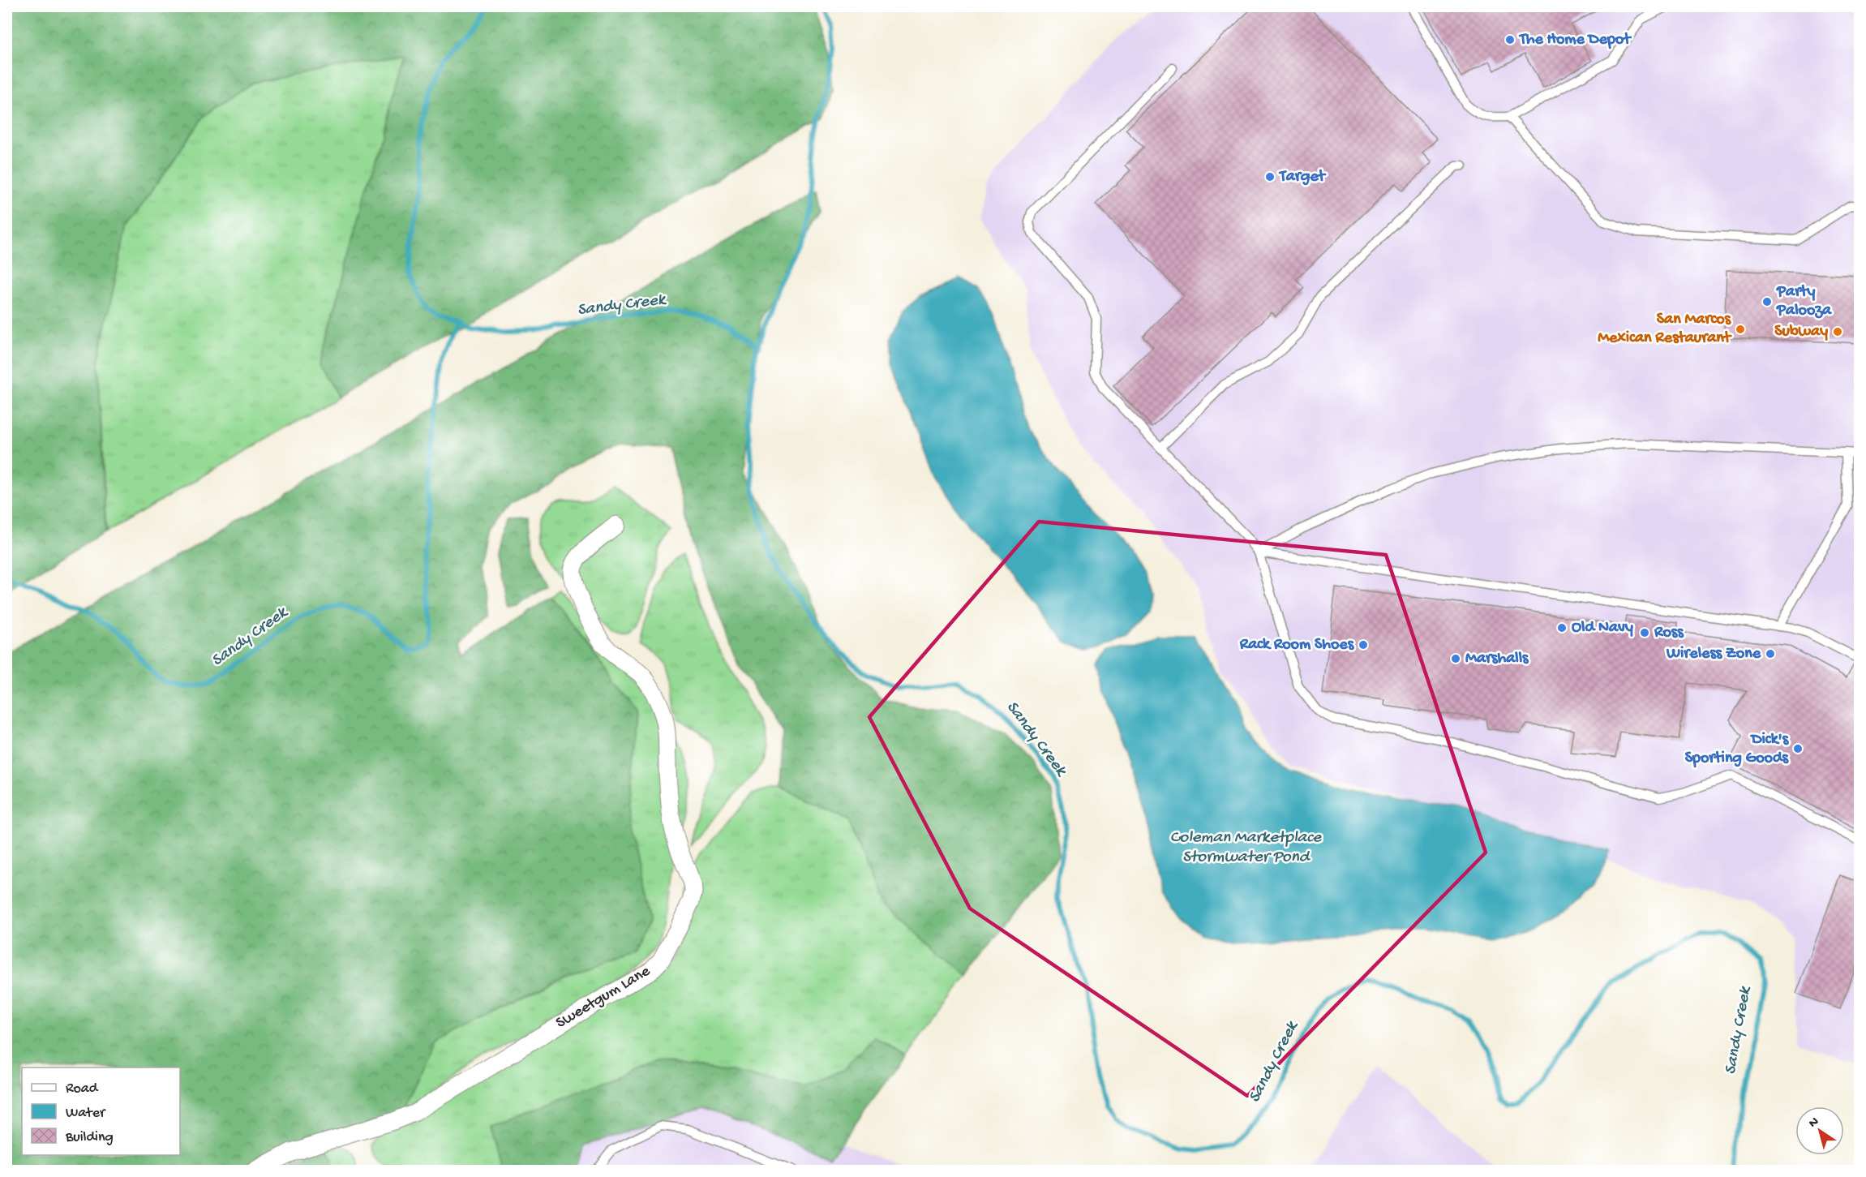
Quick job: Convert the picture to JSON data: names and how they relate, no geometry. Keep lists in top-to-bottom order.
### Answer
{
  "streets": {
    "street": ["Sweetgum Lane"]
  },
  "water": ["Sandy Creek", "Coleman Marketplace Stormwater Pond"],
  "places": [
    "The Home Depot",
    "Target",
    "Party Palooza",
    "San Marcos Mexican Restaurant",
    "Subway",
    "Old Navy",
    "Ross",
    "Rack Room Shoes",
    "Wireless Zone",
    "Marshalls",
    "Dick's Sporting Goods"
  ],
  "legend": ["Road", "Water", "Building"],
  "north": "top left"
}
